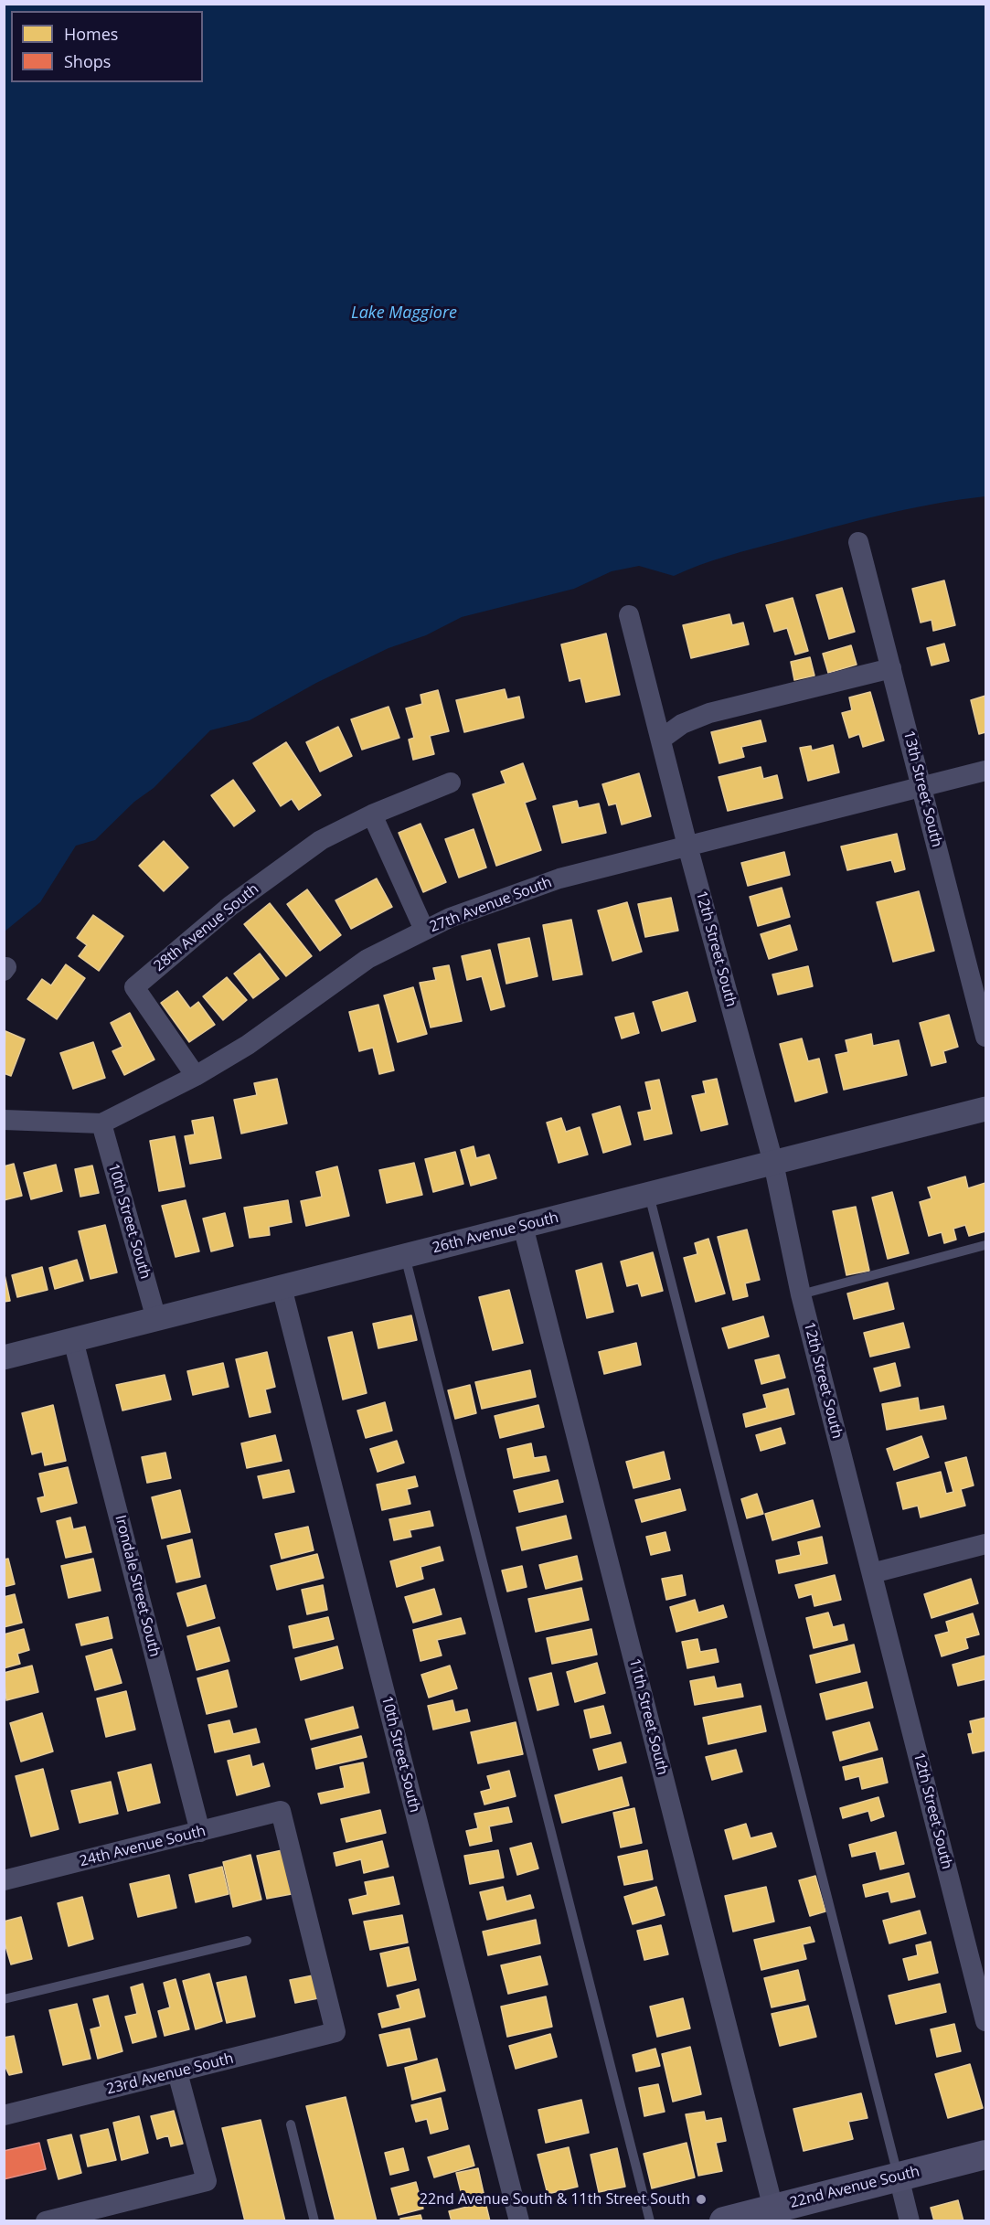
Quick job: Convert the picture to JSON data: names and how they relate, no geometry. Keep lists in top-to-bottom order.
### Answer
{
  "streets": {
    "main road": ["22nd Avenue South"],
    "street": [
      "13th Street South",
      "27th Avenue South",
      "28th Avenue South",
      "12th Street South",
      "10th Street South",
      "26th Avenue South",
      "Irondale Street South",
      "11th Street South",
      "24th Avenue South",
      "23rd Avenue South"
    ]
  },
  "crossings": [
    ["13th Street South", "27th Avenue South"],
    ["27th Avenue South", "28th Avenue South"],
    ["27th Avenue South", "12th Street South"],
    ["27th Avenue South", "10th Street South"],
    ["12th Street South", "26th Avenue South"],
    ["10th Street South", "26th Avenue South"],
    ["26th Avenue South", "Irondale Street South"],
    ["26th Avenue South", "11th Street South"],
    ["Irondale Street South", "24th Avenue South"],
    ["11th Street South", "22nd Avenue South"],
    ["24th Avenue South", "23rd Avenue South"]
  ],
  "water": ["Lake Maggiore"],
  "places": ["22nd Avenue South & 11th Street South"],
  "legend": ["Homes", "Shops"]
}
